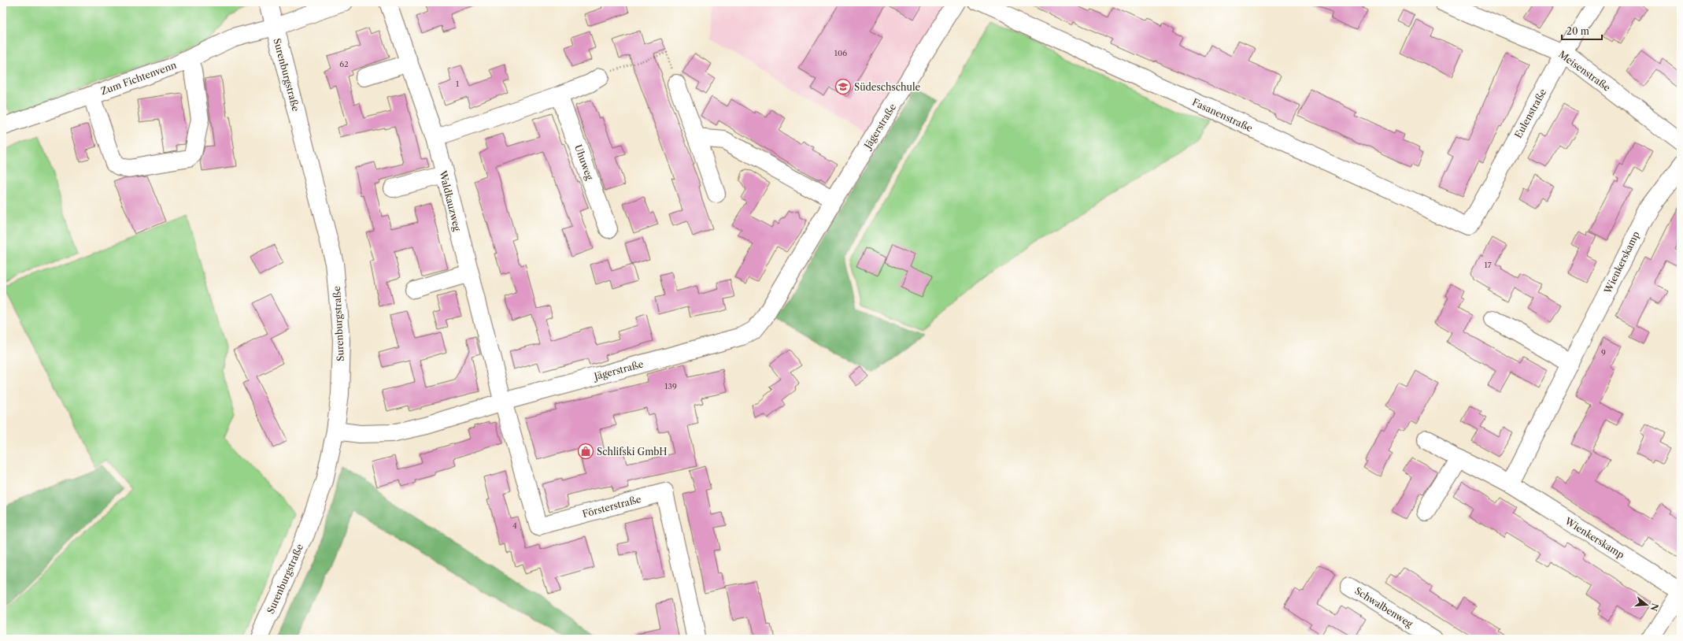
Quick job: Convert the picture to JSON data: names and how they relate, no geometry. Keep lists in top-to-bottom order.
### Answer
{
  "streets": {
    "street": [
      "Meisenstraße",
      "Surenburgstraße",
      "Zum Fichtenvenn",
      "Eulenstraße",
      "Fasanenstraße",
      "Jägerstraße",
      "Uhuweg",
      "Waldkauzweg",
      "Wienkerskamp",
      "Försterstraße",
      "Schwalbenweg"
    ]
  },
  "crossings": [
    ["Meisenstraße", "Eulenstraße"],
    ["Surenburgstraße", "Zum Fichtenvenn"],
    ["Surenburgstraße", "Jägerstraße"],
    ["Eulenstraße", "Fasanenstraße"],
    ["Jägerstraße", "Waldkauzweg"],
    ["Jägerstraße", "Försterstraße"],
    ["Waldkauzweg", "Försterstraße"]
  ],
  "places": {
    "school or university": ["Südeschschule"],
    "shop": ["Schlifski GmbH"]
  },
  "house_numbers": [
    "106",
    "62",
    "1",
    "17",
    "9",
    "139",
    "4"
  ],
  "scale_bar": "20 m",
  "north": "right"
}
